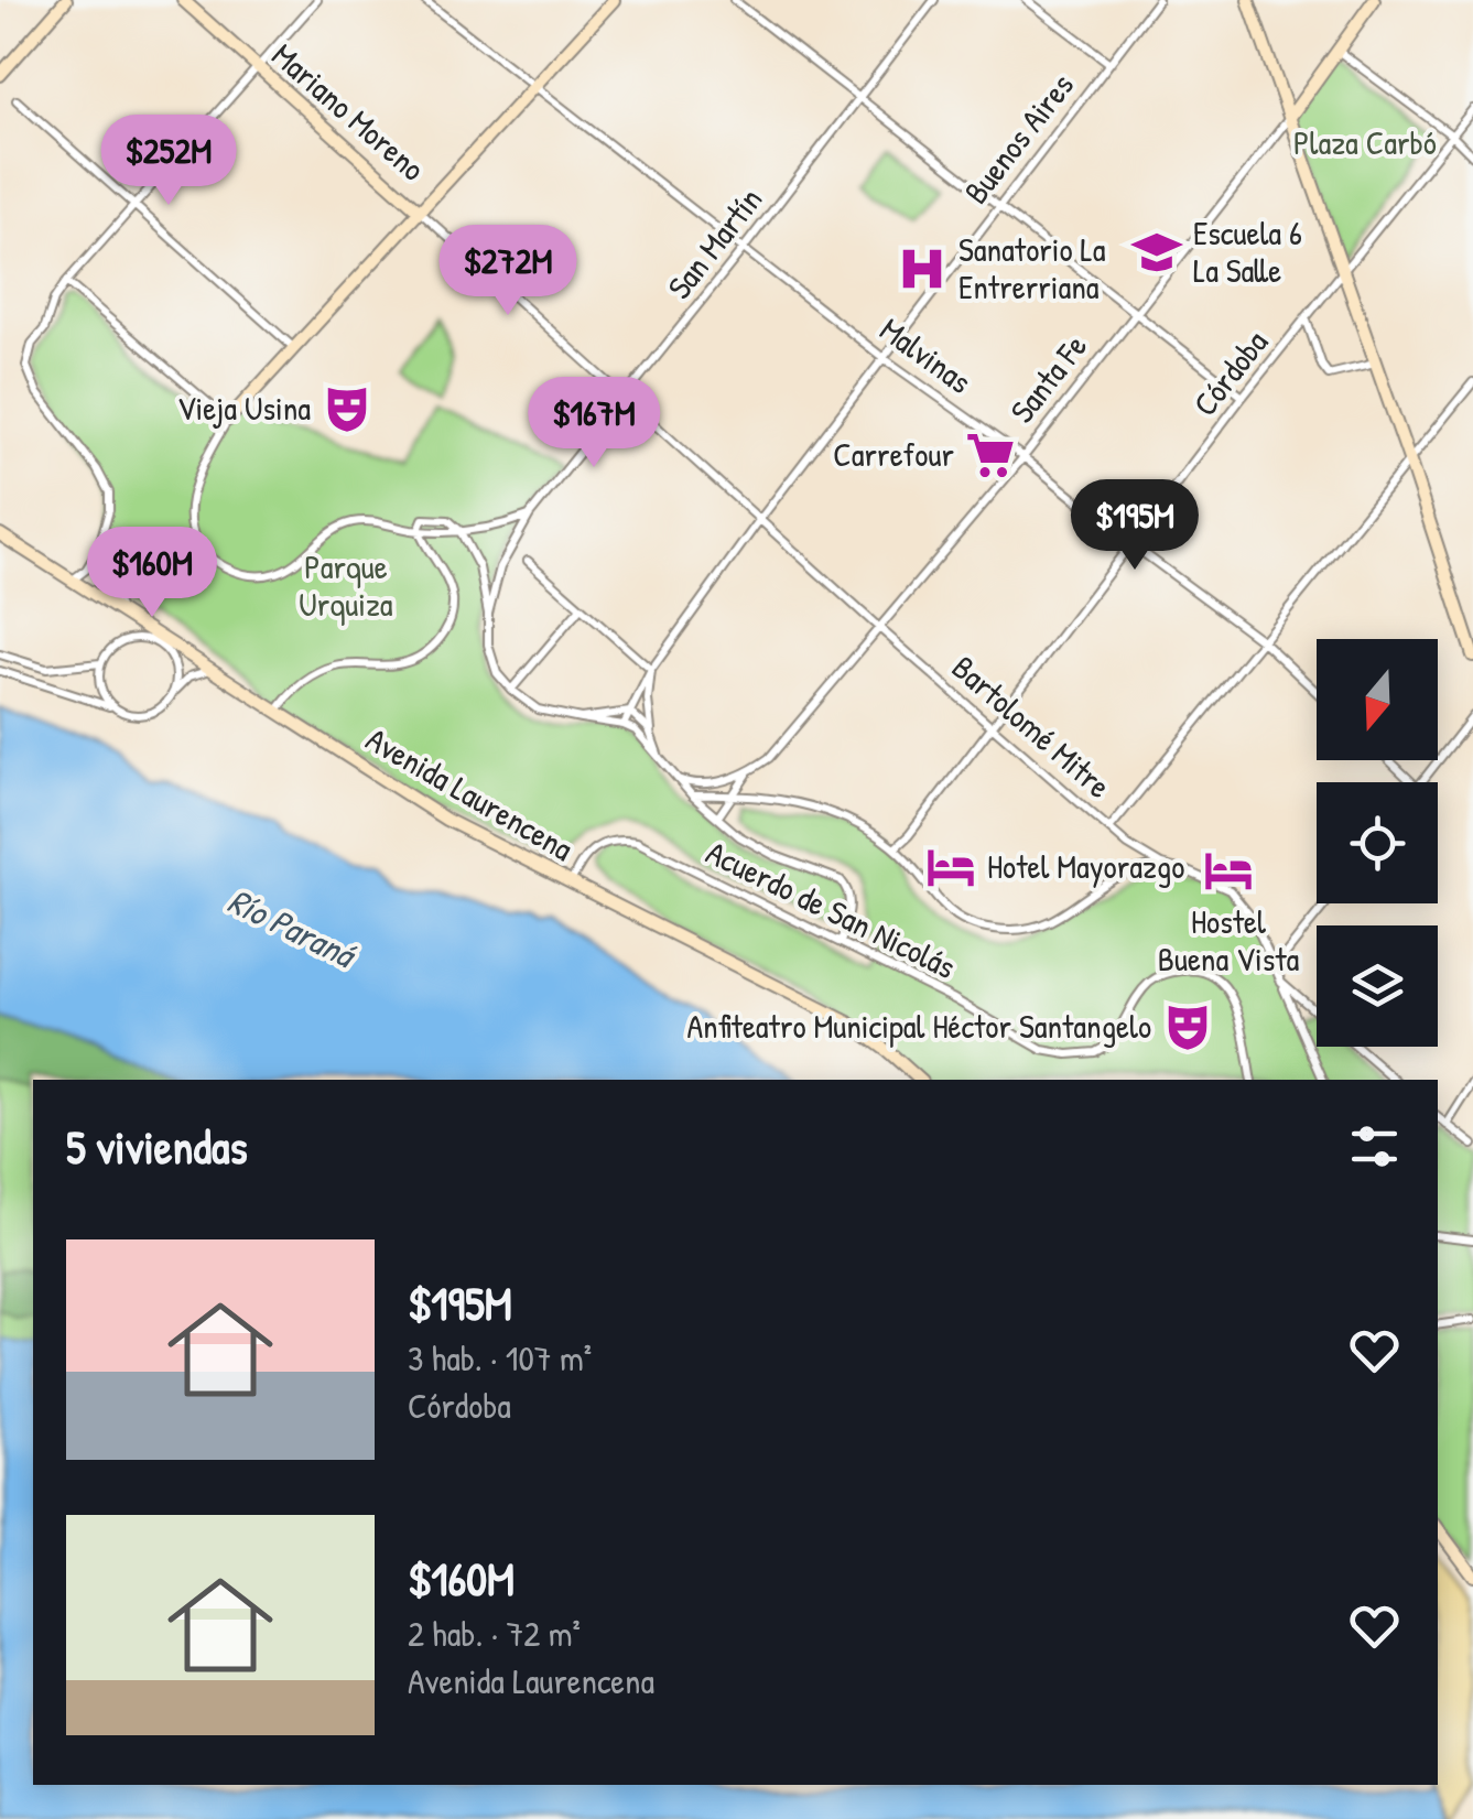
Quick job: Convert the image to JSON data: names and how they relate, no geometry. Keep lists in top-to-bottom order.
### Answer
{
  "streets": {
    "street": [
      "Mariano Moreno",
      "Buenos Aires",
      "San Martín",
      "Malvinas",
      "Córdoba",
      "Santa Fe",
      "Bartolomé Mitre",
      "Avenida Laurencena",
      "Acuerdo de San Nicolás"
    ]
  },
  "crossings": [
    ["Mariano Moreno", "San Martín"],
    ["Mariano Moreno", "Bartolomé Mitre"],
    ["Buenos Aires", "Malvinas"],
    ["Buenos Aires", "Bartolomé Mitre"],
    ["San Martín", "Malvinas"],
    ["San Martín", "Bartolomé Mitre"],
    ["Malvinas", "Córdoba"],
    ["Malvinas", "Santa Fe"],
    ["Córdoba", "Bartolomé Mitre"],
    ["Santa Fe", "Bartolomé Mitre"],
    ["Santa Fe", "Acuerdo de San Nicolás"],
    ["Avenida Laurencena", "Acuerdo de San Nicolás"]
  ],
  "water": ["Río Paraná"],
  "parks": ["Plaza Carbó", "Parque Urquiza"],
  "places": {
    "school or university": ["Escuela 6 La Salle"],
    "hospital": ["Sanatorio La Entrerriana"],
    "theatre": ["Vieja Usina", "Anfiteatro Municipal Héctor Santangelo"],
    "supermarket": ["Carrefour"],
    "hotel": ["Hotel Mayorazgo", "Hostel Buena Vista"]
  },
  "north": "bottom",
  "page": {
    "price": [
      "$252M",
      "$272M",
      "$167M",
      "$195M",
      "$160M"
    ],
    "heading": "5 viviendas",
    "list": [
      {
        "name": "$195M",
        "note": "3 hab. · 107 m² · Córdoba"
      },
      {
        "name": "$160M",
        "note": "2 hab. · 72 m² · Avenida Laurencena"
      }
    ]
  }
}
